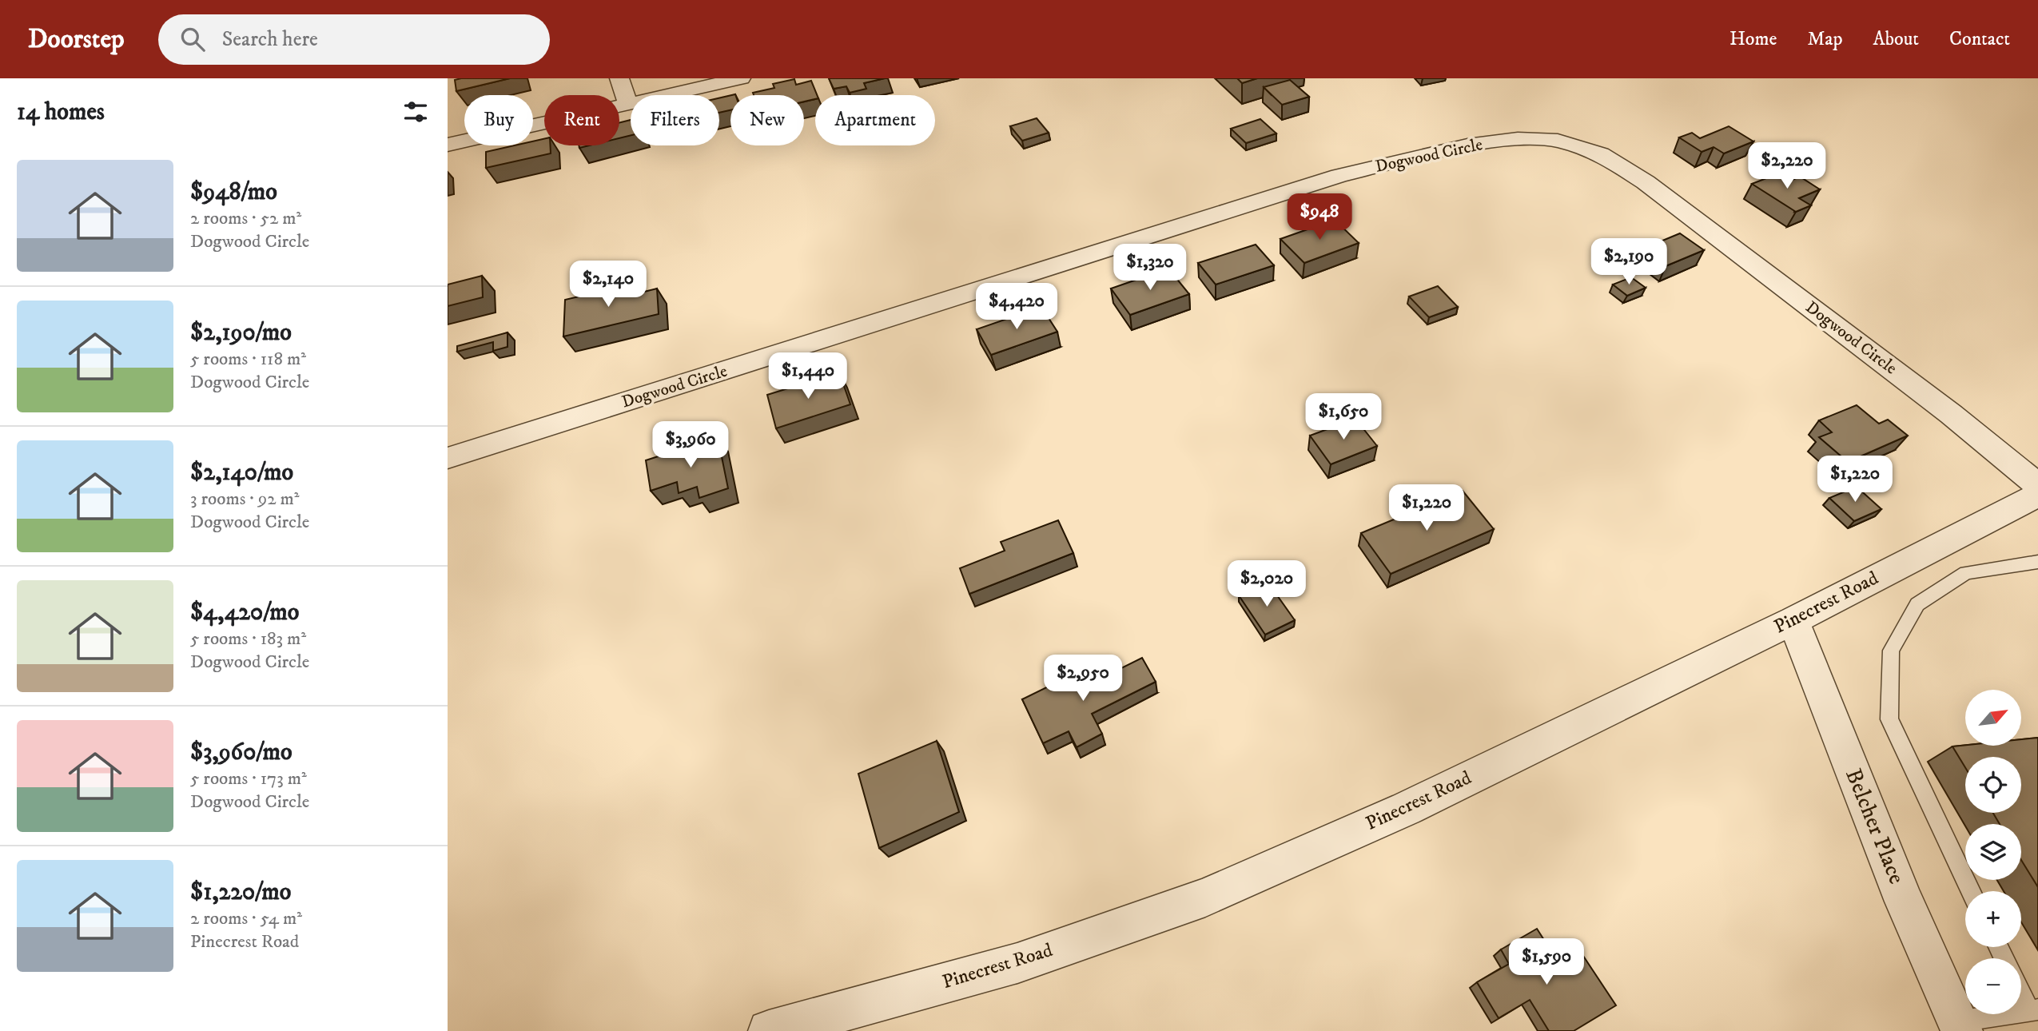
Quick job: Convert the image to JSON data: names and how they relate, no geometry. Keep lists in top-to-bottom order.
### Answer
{
  "streets": {
    "street": ["Dogwood Circle", "Pinecrest Road", "Belcher Place"]
  },
  "crossings": [
    ["Pinecrest Road", "Belcher Place"]
  ],
  "north": "top right",
  "page": {
    "header": "Doorstep",
    "search": "Search here",
    "nav": [
      "Home",
      "Map",
      "About",
      "Contact"
    ],
    "heading": "14 homes",
    "chip": [
      "Buy",
      "Rent",
      "Filters",
      "New",
      "Apartment"
    ],
    "price": [
      "$2,220",
      "$948",
      "$2,190",
      "$1,320",
      "$2,140",
      "$4,420",
      "$1,440",
      "$1,650",
      "$3,960",
      "$1,220",
      "$1,220",
      "$2,020",
      "$2,950",
      "$1,590"
    ],
    "list": [
      {
        "name": "$948/mo",
        "note": "2 rooms · 52 m² · Dogwood Circle"
      },
      {
        "name": "$2,190/mo",
        "note": "5 rooms · 118 m² · Dogwood Circle"
      },
      {
        "name": "$2,140/mo",
        "note": "3 rooms · 92 m² · Dogwood Circle"
      },
      {
        "name": "$4,420/mo",
        "note": "5 rooms · 183 m² · Dogwood Circle"
      },
      {
        "name": "$3,960/mo",
        "note": "5 rooms · 173 m² · Dogwood Circle"
      },
      {
        "name": "$1,220/mo",
        "note": "2 rooms · 54 m² · Pinecrest Road"
      }
    ],
    "map_buttons": ["+", "−"]
  }
}
